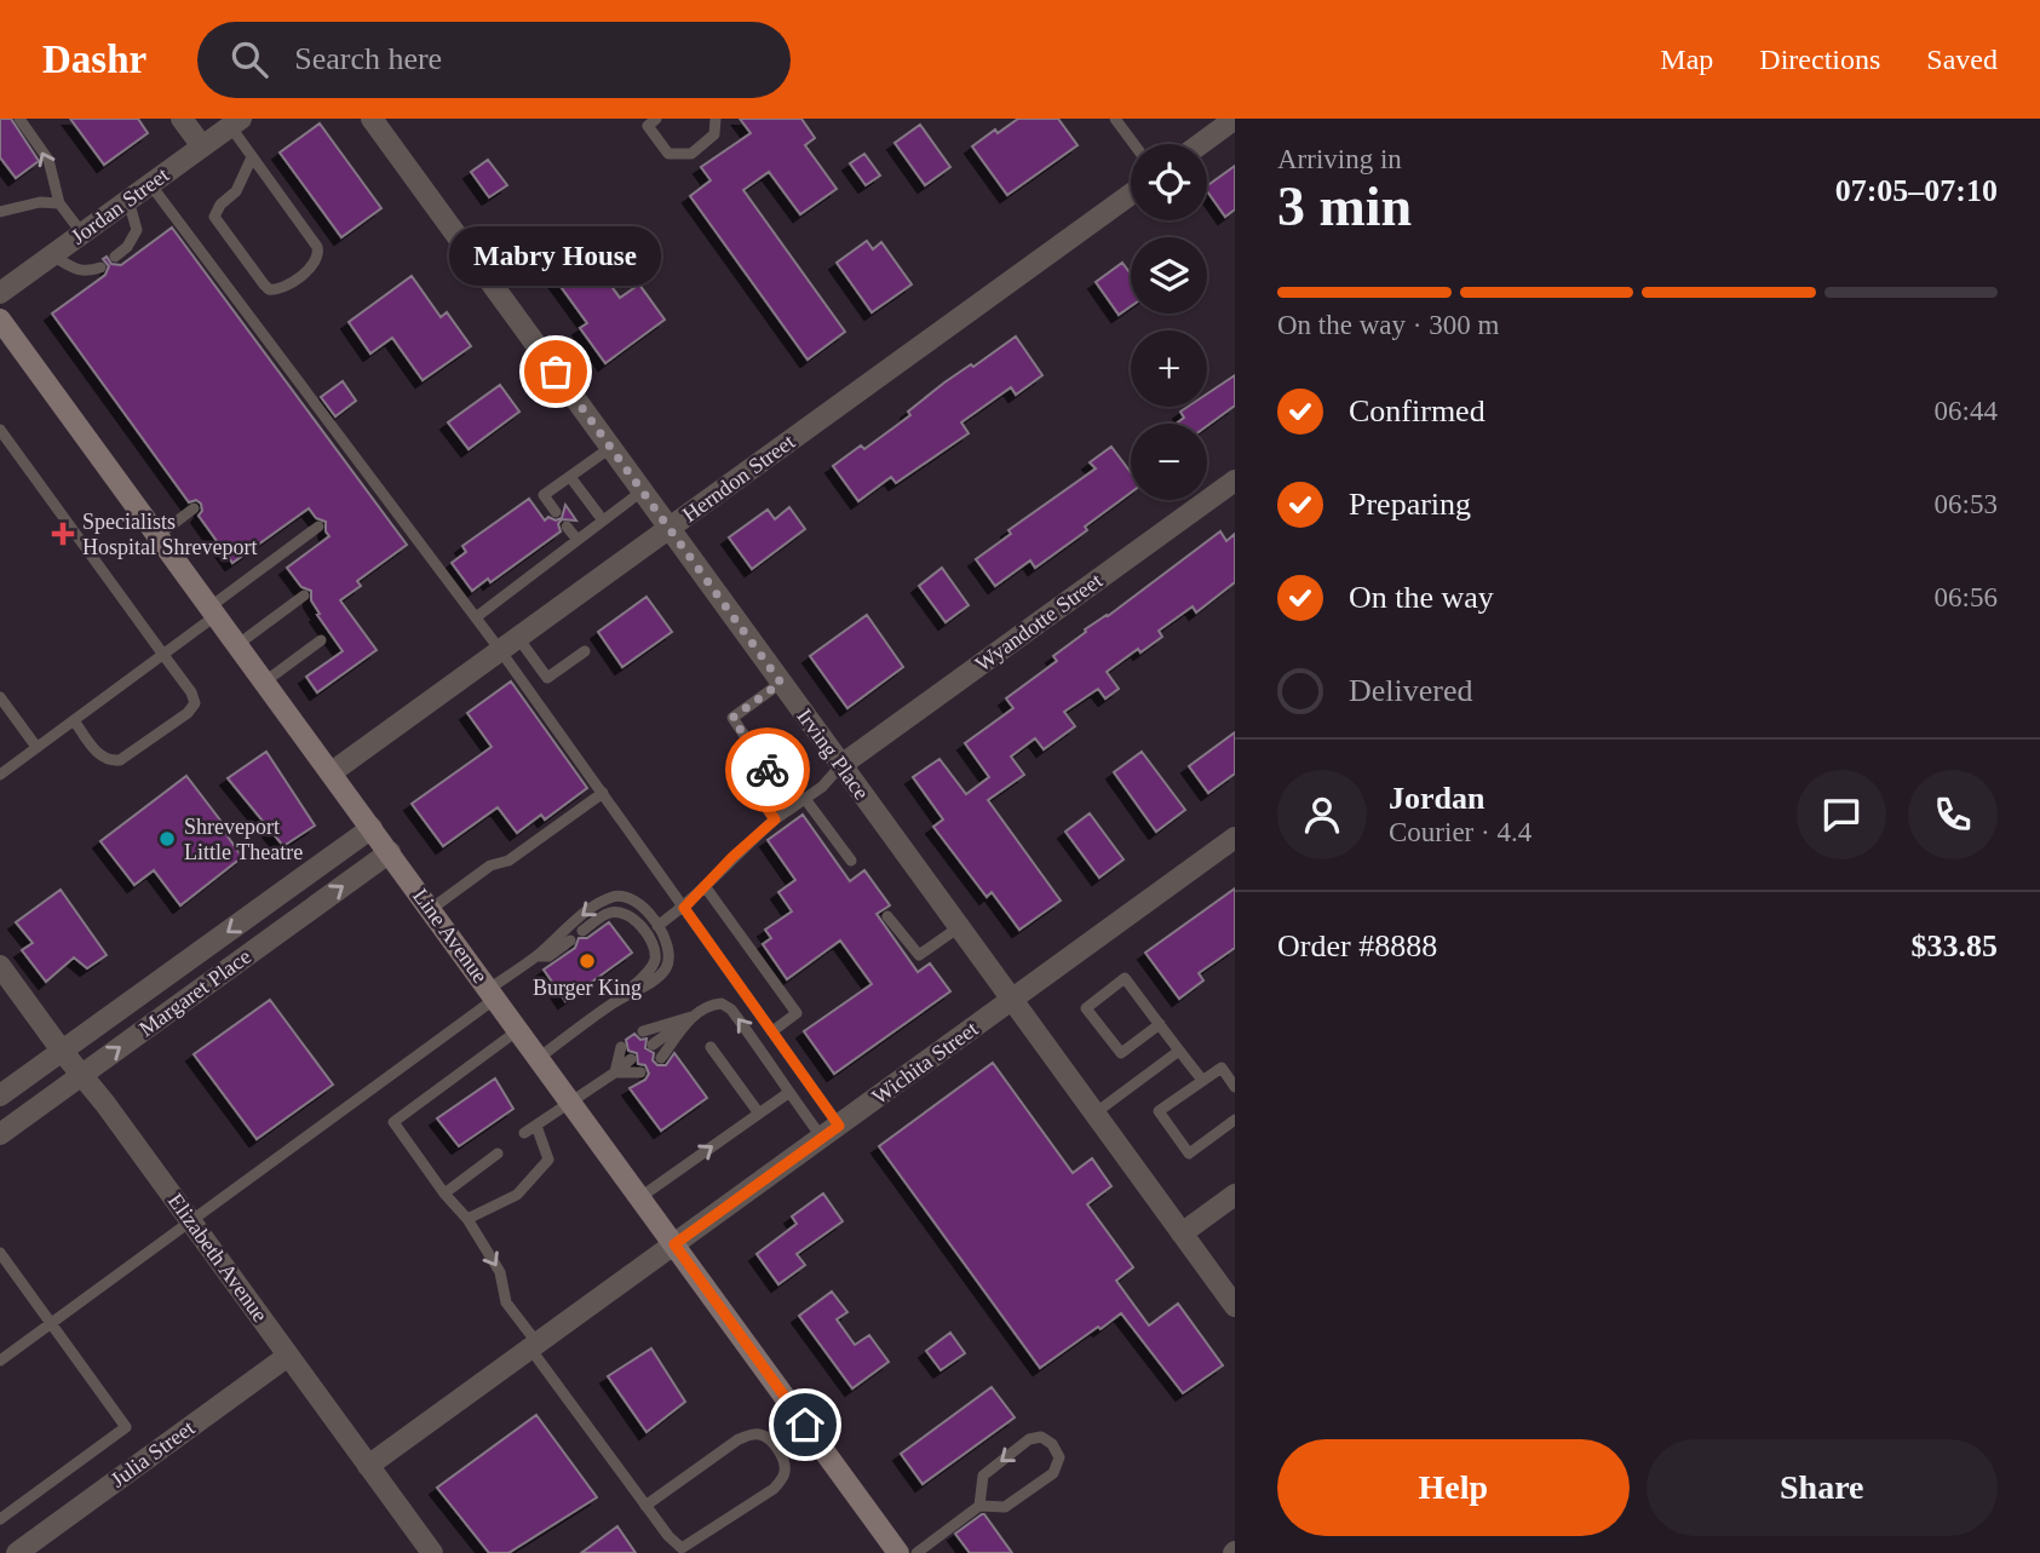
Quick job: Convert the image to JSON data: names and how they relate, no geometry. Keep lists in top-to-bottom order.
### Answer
{
  "streets": {
    "main road": ["Line Avenue"],
    "street": [
      "Jordan Street",
      "Herndon Street",
      "Wyandotte Street",
      "Irving Place",
      "Margaret Place",
      "Wichita Street",
      "Elizabeth Avenue",
      "Julia Street"
    ]
  },
  "crossings": [
    ["Herndon Street", "Irving Place"],
    ["Herndon Street", "Line Avenue"],
    ["Wyandotte Street", "Irving Place"],
    ["Irving Place", "Wichita Street"],
    ["Line Avenue", "Margaret Place"],
    ["Line Avenue", "Wichita Street"],
    ["Margaret Place", "Elizabeth Avenue"],
    ["Wichita Street", "Elizabeth Avenue"],
    ["Elizabeth Avenue", "Julia Street"]
  ],
  "places": {
    "other": ["Mabry House", "Shreveport Little Theatre", "Burger King"],
    "health": ["Specialists Hospital Shreveport"]
  },
  "page": {
    "header": "Dashr",
    "search": "Search here",
    "nav": ["Map", "Directions", "Saved"],
    "heading": ["3 min", "Arriving in", "07:05–07:10"],
    "panel": [
      "Jordan",
      "Courier · 4.4",
      "Order #8888",
      "$33.85"
    ],
    "map_buttons": ["+", "−"],
    "bubble": "Mabry House",
    "bar": "On the way · 300 m",
    "list": [
      ["Confirmed", "06:44"],
      ["Preparing", "06:53"],
      ["On the way", "06:56"],
      "Delivered"
    ],
    "buttons": ["Help", "Share"]
  }
}
